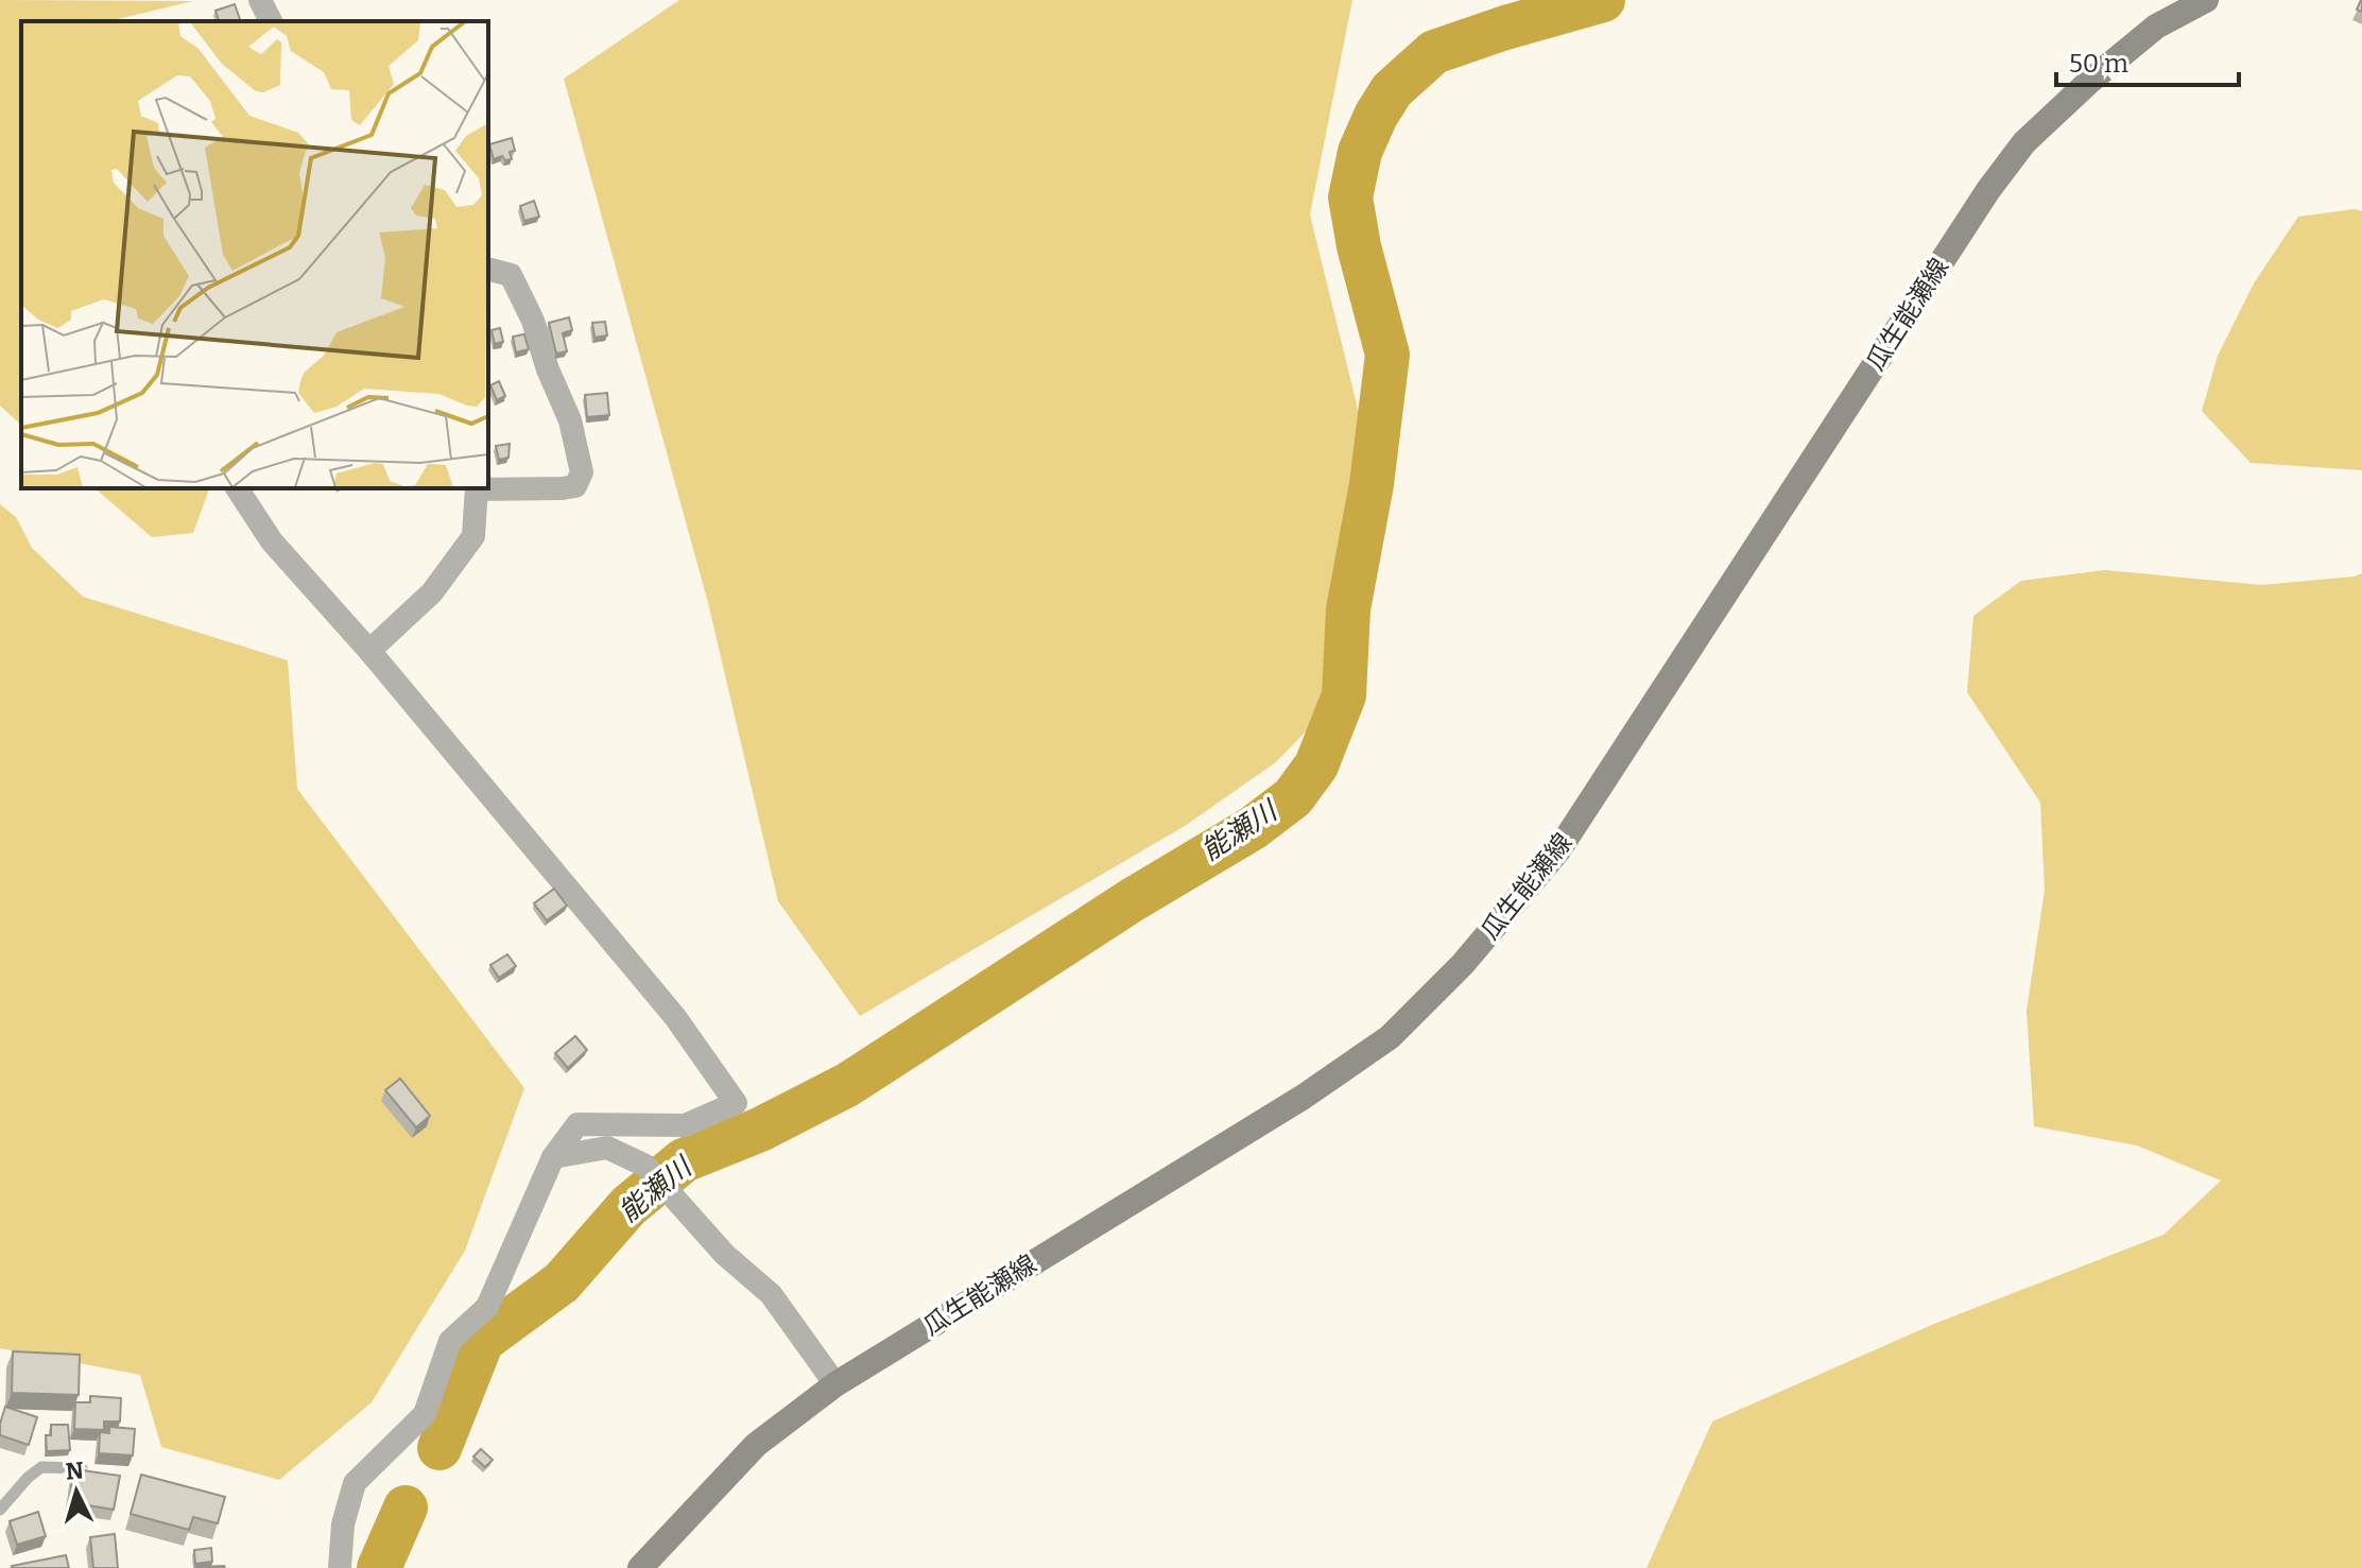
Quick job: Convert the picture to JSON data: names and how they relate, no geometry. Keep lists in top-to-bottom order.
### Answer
{
  "streets": {
    "main road": ["瓜生能瀬線"]
  },
  "water": ["能瀬川"],
  "scale_bar": "50 m",
  "north": "top"
}
